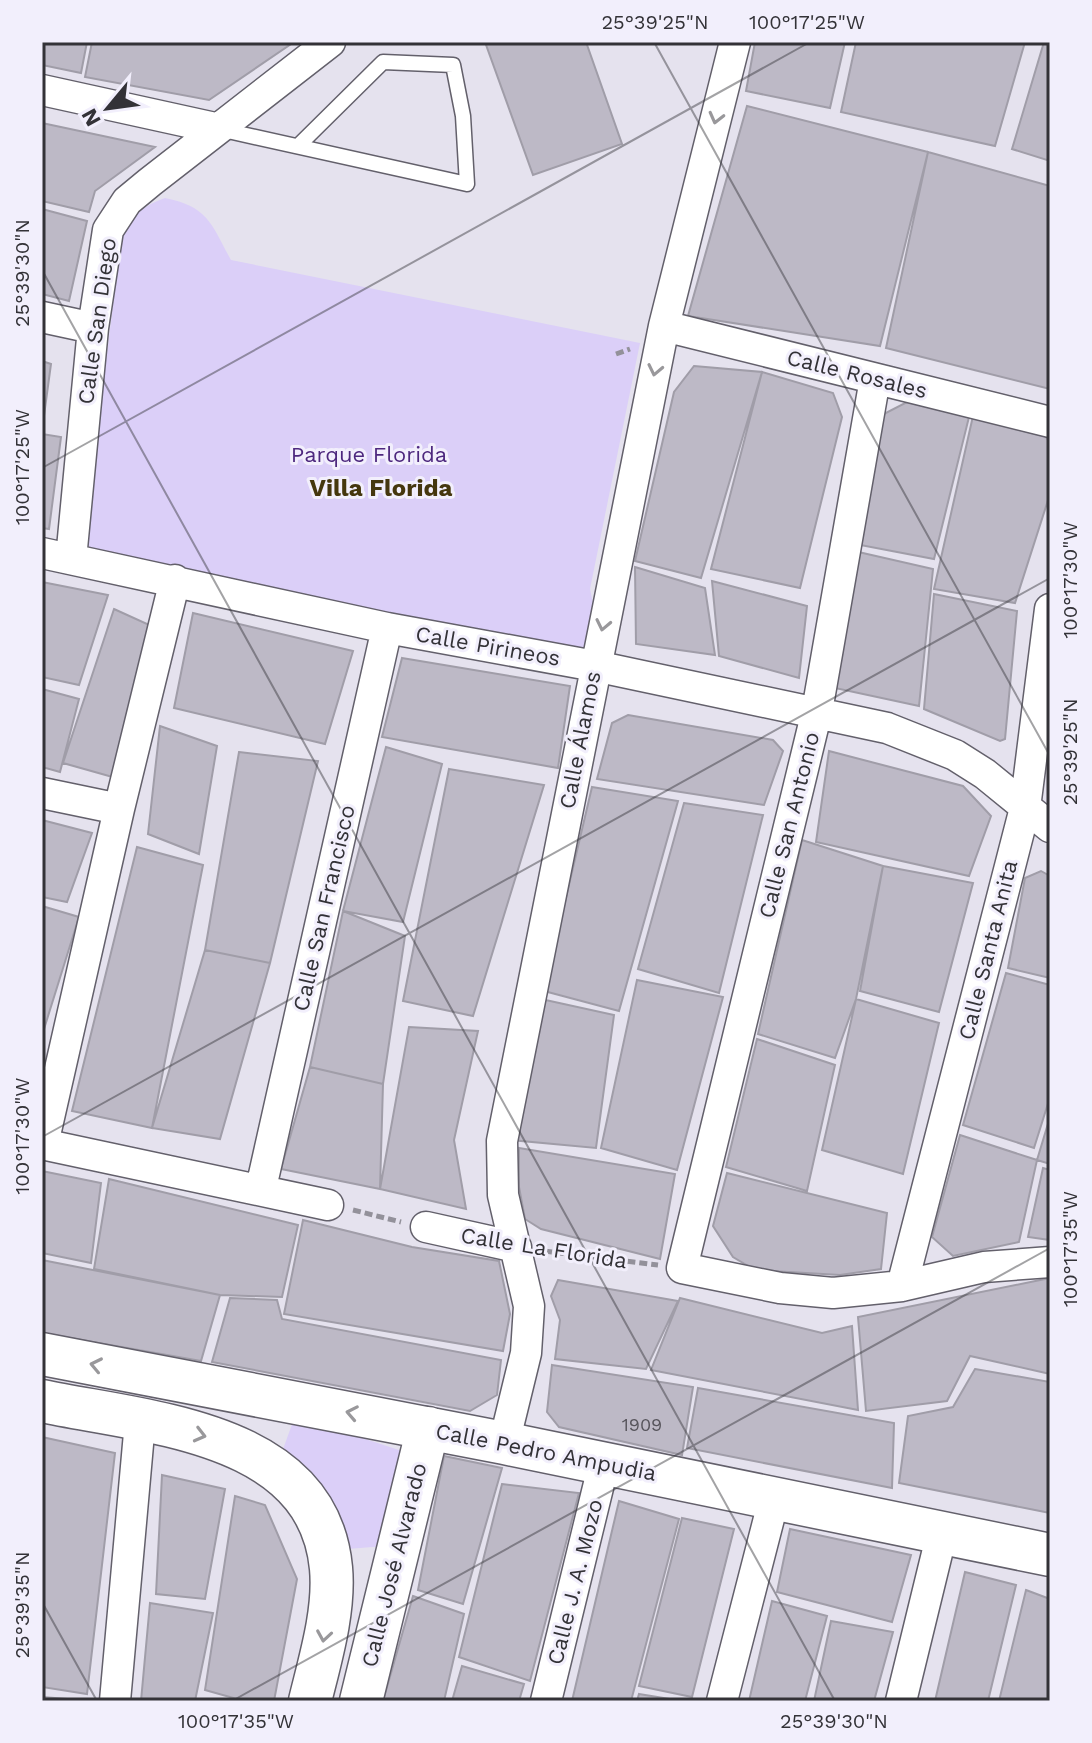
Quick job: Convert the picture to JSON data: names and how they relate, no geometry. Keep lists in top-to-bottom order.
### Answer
{
  "streets": {
    "street": [
      "Calle San Diego",
      "Calle Rosales",
      "Calle Pirineos",
      "Calle Álamos",
      "Calle San Antonio",
      "Calle San Francisco",
      "Calle Santa Anita",
      "Calle La Florida",
      "Calle Pedro Ampudia",
      "Calle José Alvarado",
      "Calle J. A. Mozo"
    ]
  },
  "crossings": [
    ["Calle San Diego", "Calle Pirineos"],
    ["Calle Rosales", "Calle Álamos"],
    ["Calle Rosales", "Calle San Antonio"],
    ["Calle Pirineos", "Calle Álamos"],
    ["Calle Pirineos", "Calle San Antonio"],
    ["Calle Pirineos", "Calle San Francisco"],
    ["Calle Pirineos", "Calle Santa Anita"],
    ["Calle Álamos", "Calle La Florida"],
    ["Calle Álamos", "Calle Pedro Ampudia"],
    ["Calle San Antonio", "Calle La Florida"],
    ["Calle Pedro Ampudia", "Calle José Alvarado"],
    ["Calle Pedro Ampudia", "Calle J. A. Mozo"]
  ],
  "one_way": ["Calle Álamos"],
  "districts": ["Villa Florida"],
  "parks": ["Parque Florida"],
  "house_numbers": ["1909"],
  "north": "bottom left",
  "coordinates": [
    "25°39'25\"N",
    "100°17'25\"W",
    "25°39'30\"N",
    "100°17'30\"W",
    "100°17'35\"W",
    "25°39'35\"N"
  ]
}
